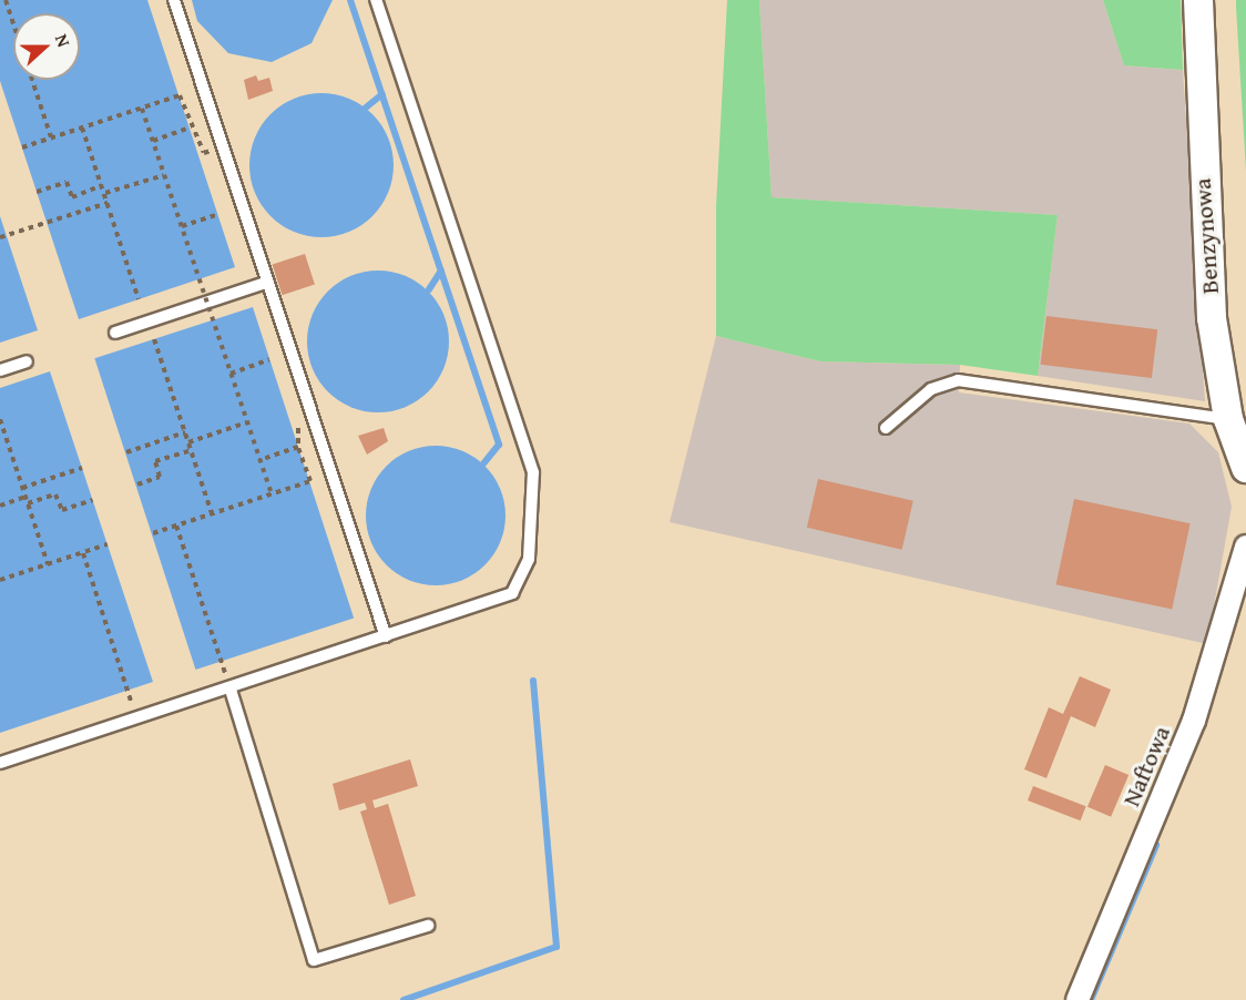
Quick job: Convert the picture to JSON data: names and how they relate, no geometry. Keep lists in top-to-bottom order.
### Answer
{
  "streets": {
    "street": ["Benzynowa", "Naftowa"]
  },
  "north": "right"
}
